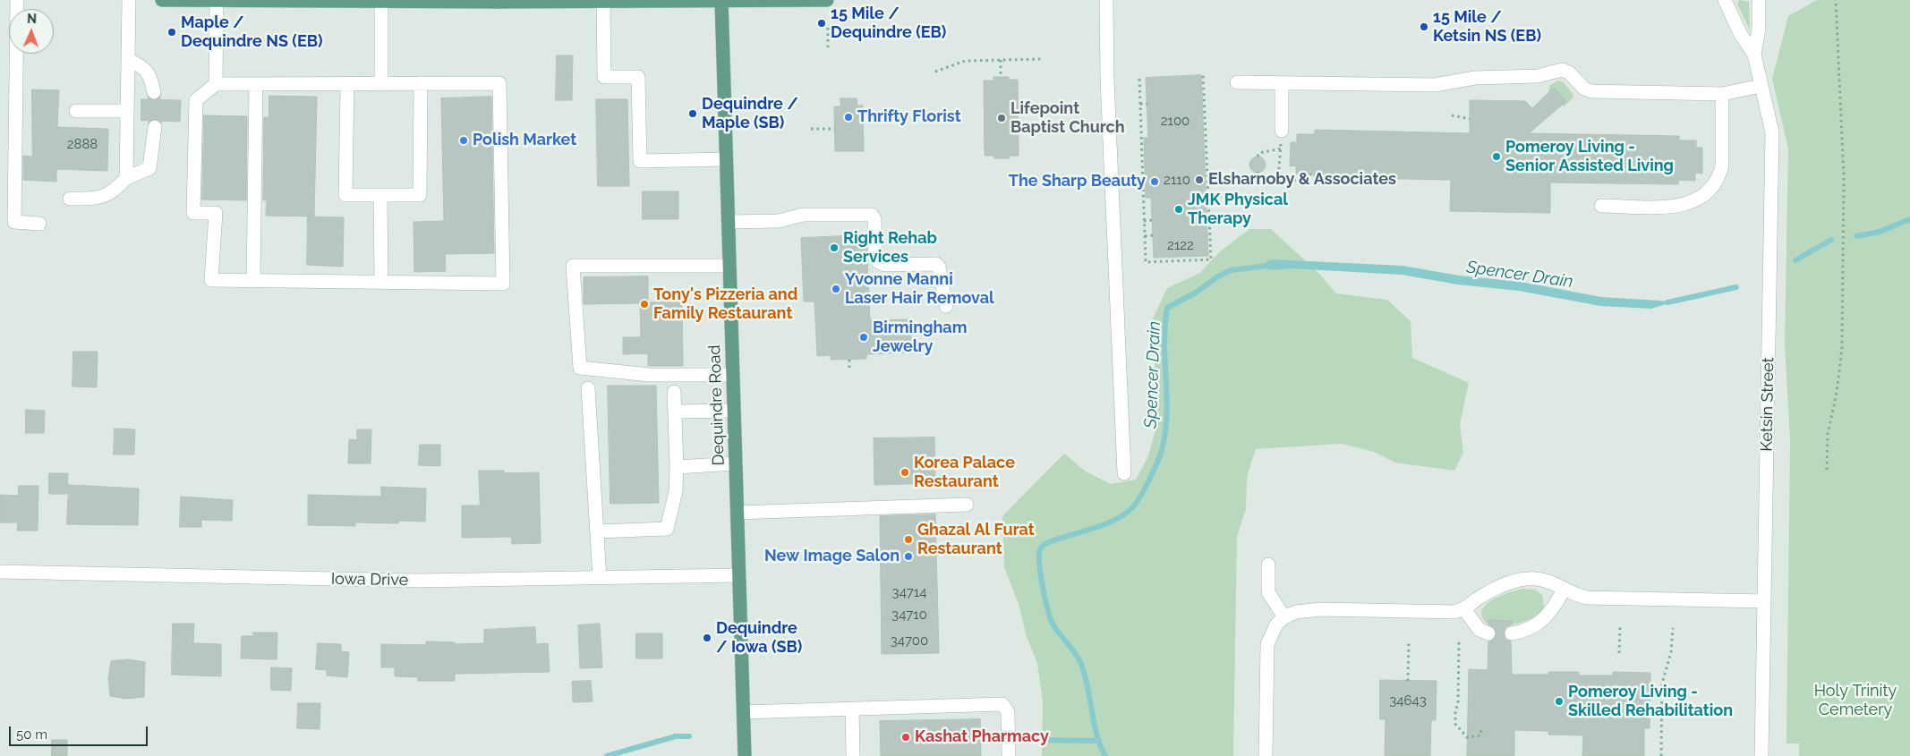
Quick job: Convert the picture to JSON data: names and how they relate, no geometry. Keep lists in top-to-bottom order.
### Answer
{
  "streets": {
    "main road": ["Dequindre Road"],
    "street": ["Ketsin Street", "Iowa Drive"]
  },
  "crossings": [
    ["Dequindre Road", "Iowa Drive"]
  ],
  "water": ["Spencer Drain"],
  "parks": ["Holy Trinity Cemetery"],
  "places": [
    "15 Mile / Dequindre (EB)",
    "15 Mile / Ketsin NS (EB)",
    "Maple / Dequindre NS (EB)",
    "Dequindre / Maple (SB)",
    "Thrifty Florist",
    "Lifepoint Baptist Church",
    "Polish Market",
    "Pomeroy Living - Senior Assisted Living",
    "Elsharnoby & Associates",
    "The Sharp Beauty",
    "JMK Physical Therapy",
    "Right Rehab Services",
    "Yvonne Manni Laser Hair Removal",
    "Tony's Pizzeria and Family Restaurant",
    "Birmingham Jewelry",
    "Korea Palace Restaurant",
    "Ghazal Al Furat Restaurant",
    "New Image Salon",
    "Dequindre / Iowa (SB)",
    "Pomeroy Living - Skilled Rehabilitation",
    "Kashat Pharmacy"
  ],
  "house_numbers": [
    "2100",
    "2888",
    "2110",
    "2122",
    "34714",
    "34710",
    "34700",
    "34643"
  ],
  "scale_bar": "50 m",
  "north": "top"
}
